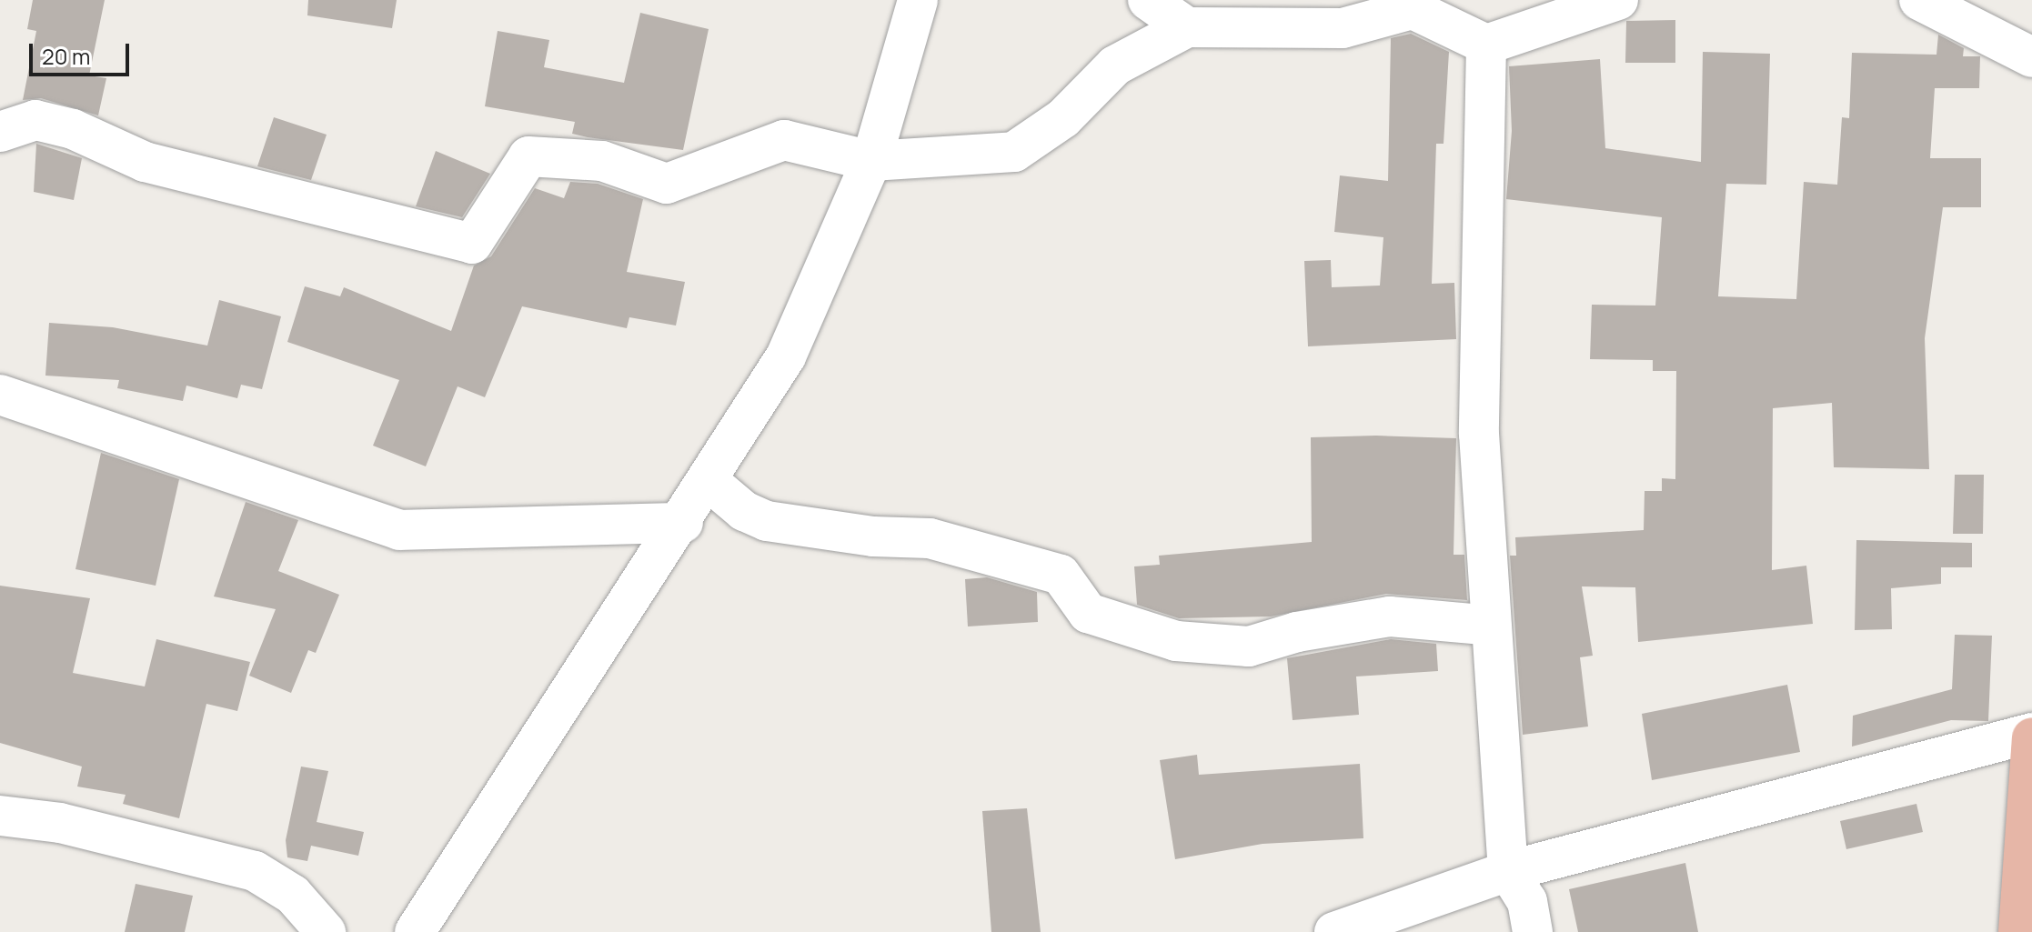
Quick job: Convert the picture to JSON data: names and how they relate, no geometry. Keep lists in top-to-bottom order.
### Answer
{
  "scale_bar": "20 m"
}
